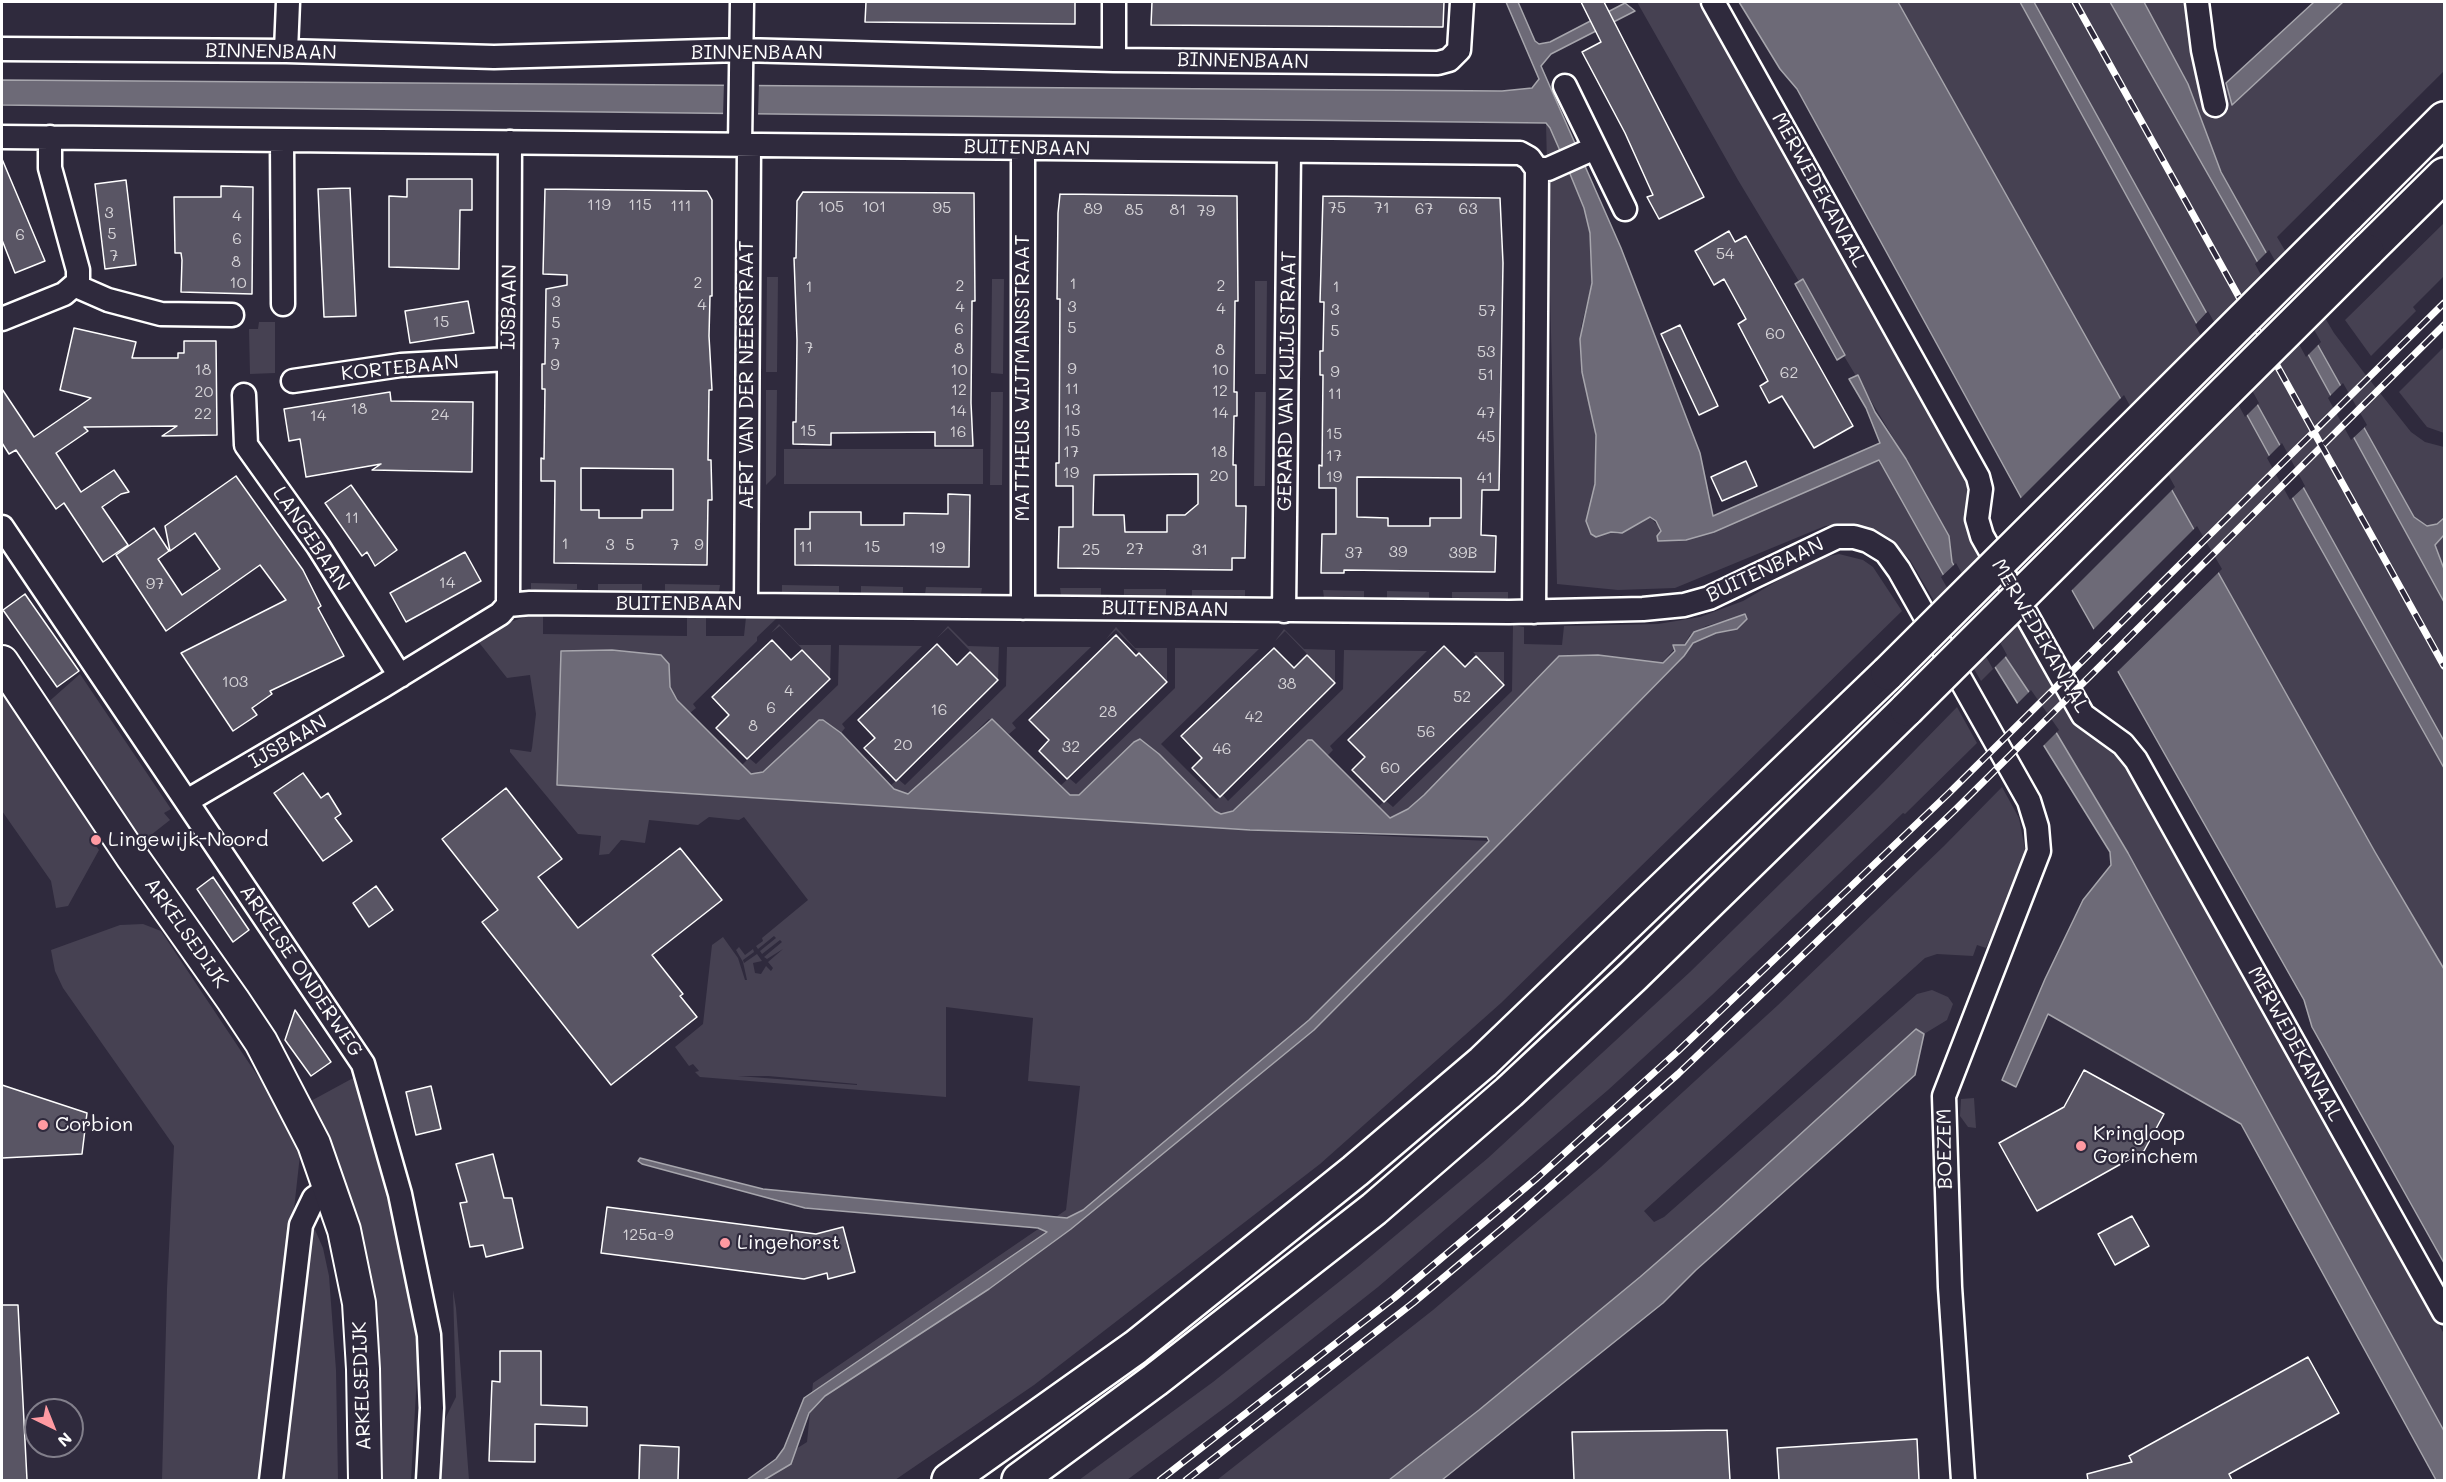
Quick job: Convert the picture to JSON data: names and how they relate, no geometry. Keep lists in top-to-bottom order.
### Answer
{
  "streets": {
    "main road": ["ARKELSEDIJK"],
    "street": [
      "BINNENBAAN",
      "BUITENBAAN",
      "MERWEDEKANAAL",
      "IJSBAAN",
      "KORTEBAAN",
      "AERT VAN DER NEERSTRAAT",
      "MATTHEUS WIJTMANSSTRAAT",
      "GERARD VAN KUIJLSTRAAT",
      "LANGEBAAN",
      "ARKELSE ONDERWEG",
      "BOEZEM"
    ]
  },
  "crossings": [
    ["BINNENBAAN", "AERT VAN DER NEERSTRAAT"],
    ["BUITENBAAN", "IJSBAAN"],
    ["BUITENBAAN", "AERT VAN DER NEERSTRAAT"],
    ["BUITENBAAN", "MATTHEUS WIJTMANSSTRAAT"],
    ["BUITENBAAN", "GERARD VAN KUIJLSTRAAT"],
    ["BUITENBAAN", "BOEZEM"],
    ["IJSBAAN", "KORTEBAAN"],
    ["IJSBAAN", "LANGEBAAN"],
    ["IJSBAAN", "ARKELSE ONDERWEG"]
  ],
  "places": [
    "Lingewijk-Noord",
    "Corbion",
    "Kringloop Gorinchem",
    "Lingehorst"
  ],
  "house_numbers": [
    "119",
    "115",
    "111",
    "105",
    "101",
    "95",
    "75",
    "71",
    "89",
    "67",
    "63",
    "85",
    "81",
    "79",
    "3",
    "4",
    "5",
    "6",
    "6",
    "54",
    "7",
    "8",
    "10",
    "2",
    "1",
    "2",
    "2",
    "1",
    "1",
    "3",
    "4",
    "4",
    "3",
    "4",
    "3",
    "57",
    "15",
    "5",
    "5",
    "6",
    "5",
    "60",
    "7",
    "7",
    "8",
    "8",
    "53",
    "9",
    "9",
    "18",
    "10",
    "10",
    "9",
    "62",
    "51",
    "11",
    "12",
    "12",
    "20",
    "11",
    "18",
    "13",
    "14",
    "14",
    "47",
    "22",
    "24",
    "14",
    "15",
    "15",
    "16",
    "15",
    "45",
    "17",
    "18",
    "17",
    "19",
    "20",
    "19",
    "41",
    "11",
    "1",
    "3",
    "5",
    "7",
    "9",
    "11",
    "15",
    "19",
    "27",
    "25",
    "31",
    "39",
    "37",
    "39B",
    "14",
    "97",
    "103",
    "38",
    "4",
    "52",
    "6",
    "16",
    "28",
    "42",
    "8",
    "56",
    "20",
    "32",
    "46",
    "60",
    "125a-9"
  ],
  "north": "bottom right"
}
